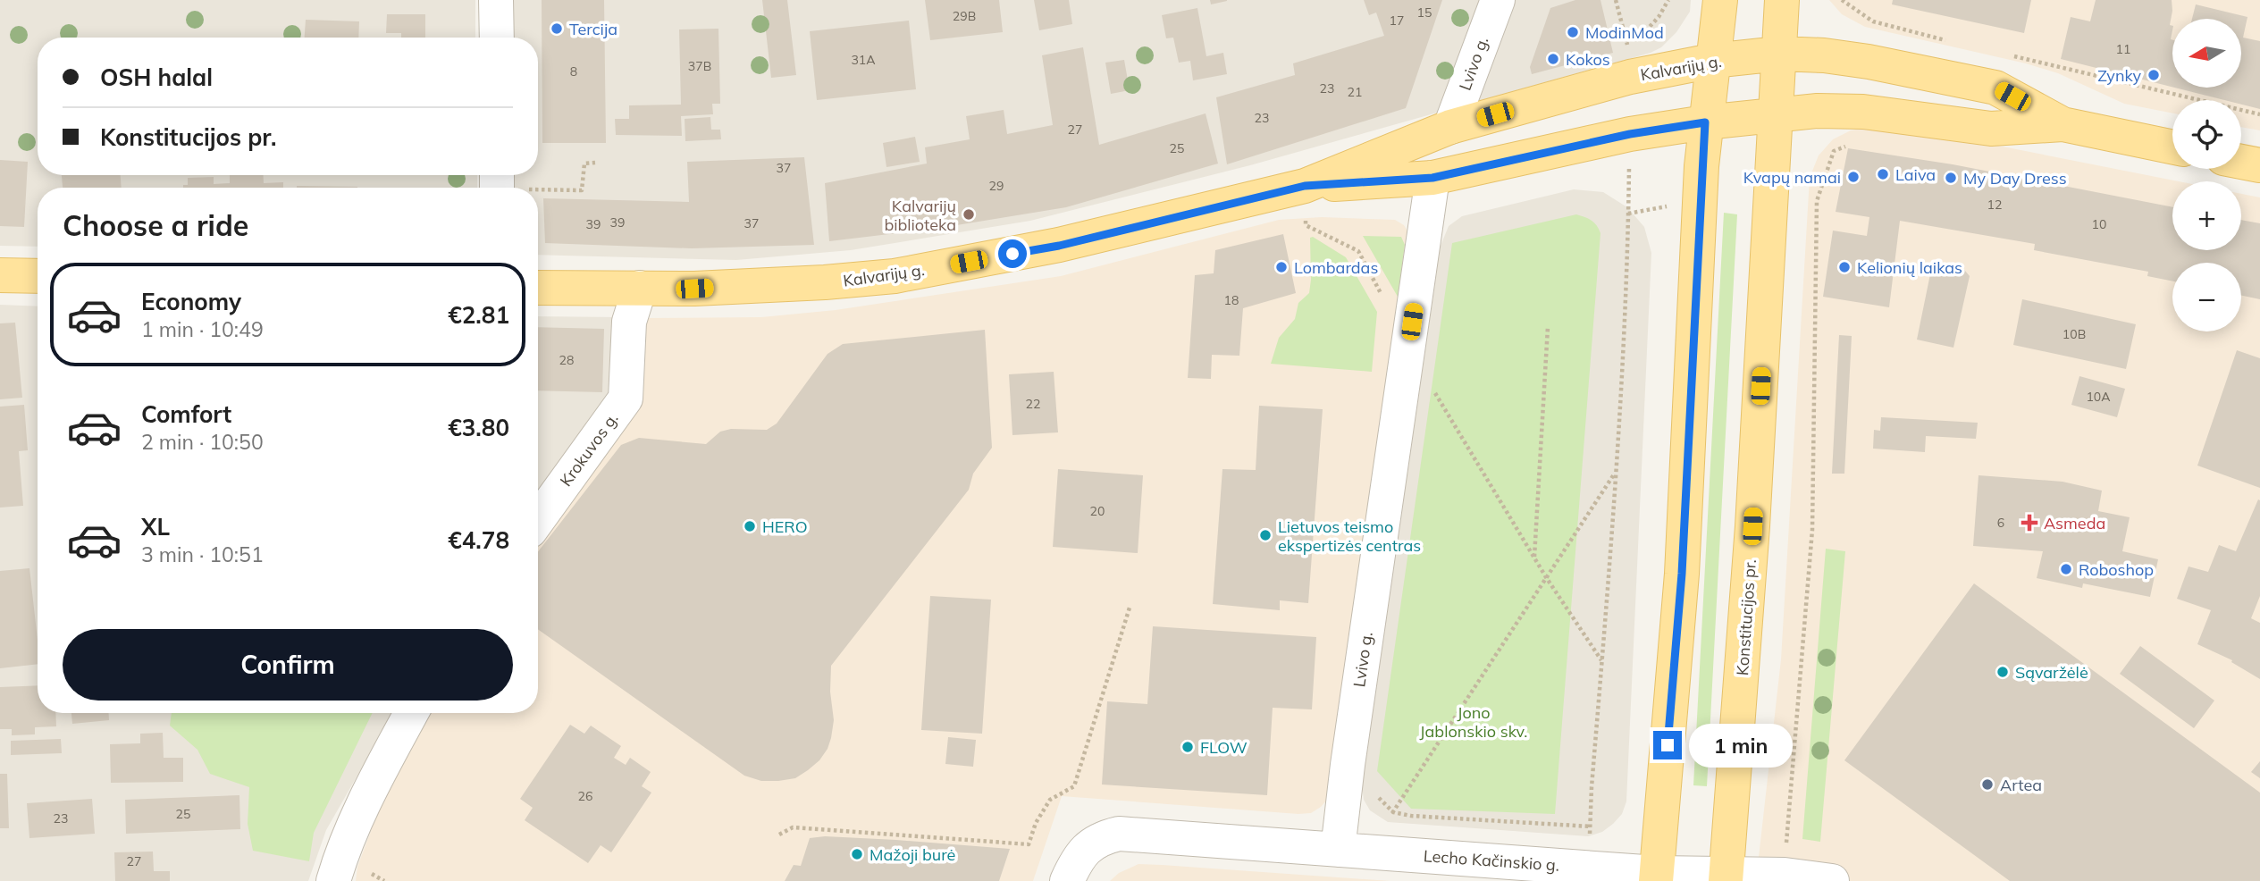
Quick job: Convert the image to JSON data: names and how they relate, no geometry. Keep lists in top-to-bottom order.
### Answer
{
  "streets": {
    "main road": ["Kalvarijų g.", "Konstitucijos pr."],
    "street": ["Lvivo g.", "Krokuvos g.", "Lecho Kačinskio g."]
  },
  "crossings": [
    ["Lvivo g.", "Kalvarijų g."],
    ["Lvivo g.", "Lecho Kačinskio g."],
    ["Kalvarijų g.", "Krokuvos g."],
    ["Kalvarijų g.", "Konstitucijos pr."],
    ["Konstitucijos pr.", "Lecho Kačinskio g."]
  ],
  "parks": ["Jono Jablonskio skv."],
  "places": {
    "other": [
      "Tercija",
      "ModinMod",
      "Kokos",
      "Zynky",
      "Laiva",
      "Kvapų namai",
      "My Day Dress",
      "Kalvarijų biblioteka",
      "Lombardas",
      "Kelionių laikas",
      "HERO",
      "Lietuvos teismo ekspertizės centras",
      "Roboshop",
      "Sąvaržėlė",
      "FLOW",
      "Artea",
      "Mažoji burė"
    ],
    "health": ["Asmeda"]
  },
  "house_numbers": [
    "15",
    "29B",
    "17",
    "11",
    "31A",
    "37B",
    "8",
    "23",
    "21",
    "23",
    "27",
    "25",
    "37",
    "29",
    "12",
    "39",
    "37",
    "39",
    "10",
    "18",
    "10B",
    "28",
    "10A",
    "22",
    "20",
    "6",
    "26",
    "25",
    "23",
    "27"
  ],
  "north": "left",
  "page": {
    "map_buttons": ["+", "−"],
    "banner": ["OSH halal", "Konstitucijos pr."],
    "heading": "Choose a ride",
    "list": [
      {
        "name": "Economy",
        "note": "1 min · 10:49",
        "value": "€2.81"
      },
      {
        "name": "Comfort",
        "note": "2 min · 10:50",
        "value": "€3.80"
      },
      {
        "name": "XL",
        "note": "3 min · 10:51",
        "value": "€4.78"
      }
    ],
    "buttons": "Confirm",
    "bubble": "1 min"
  }
}
